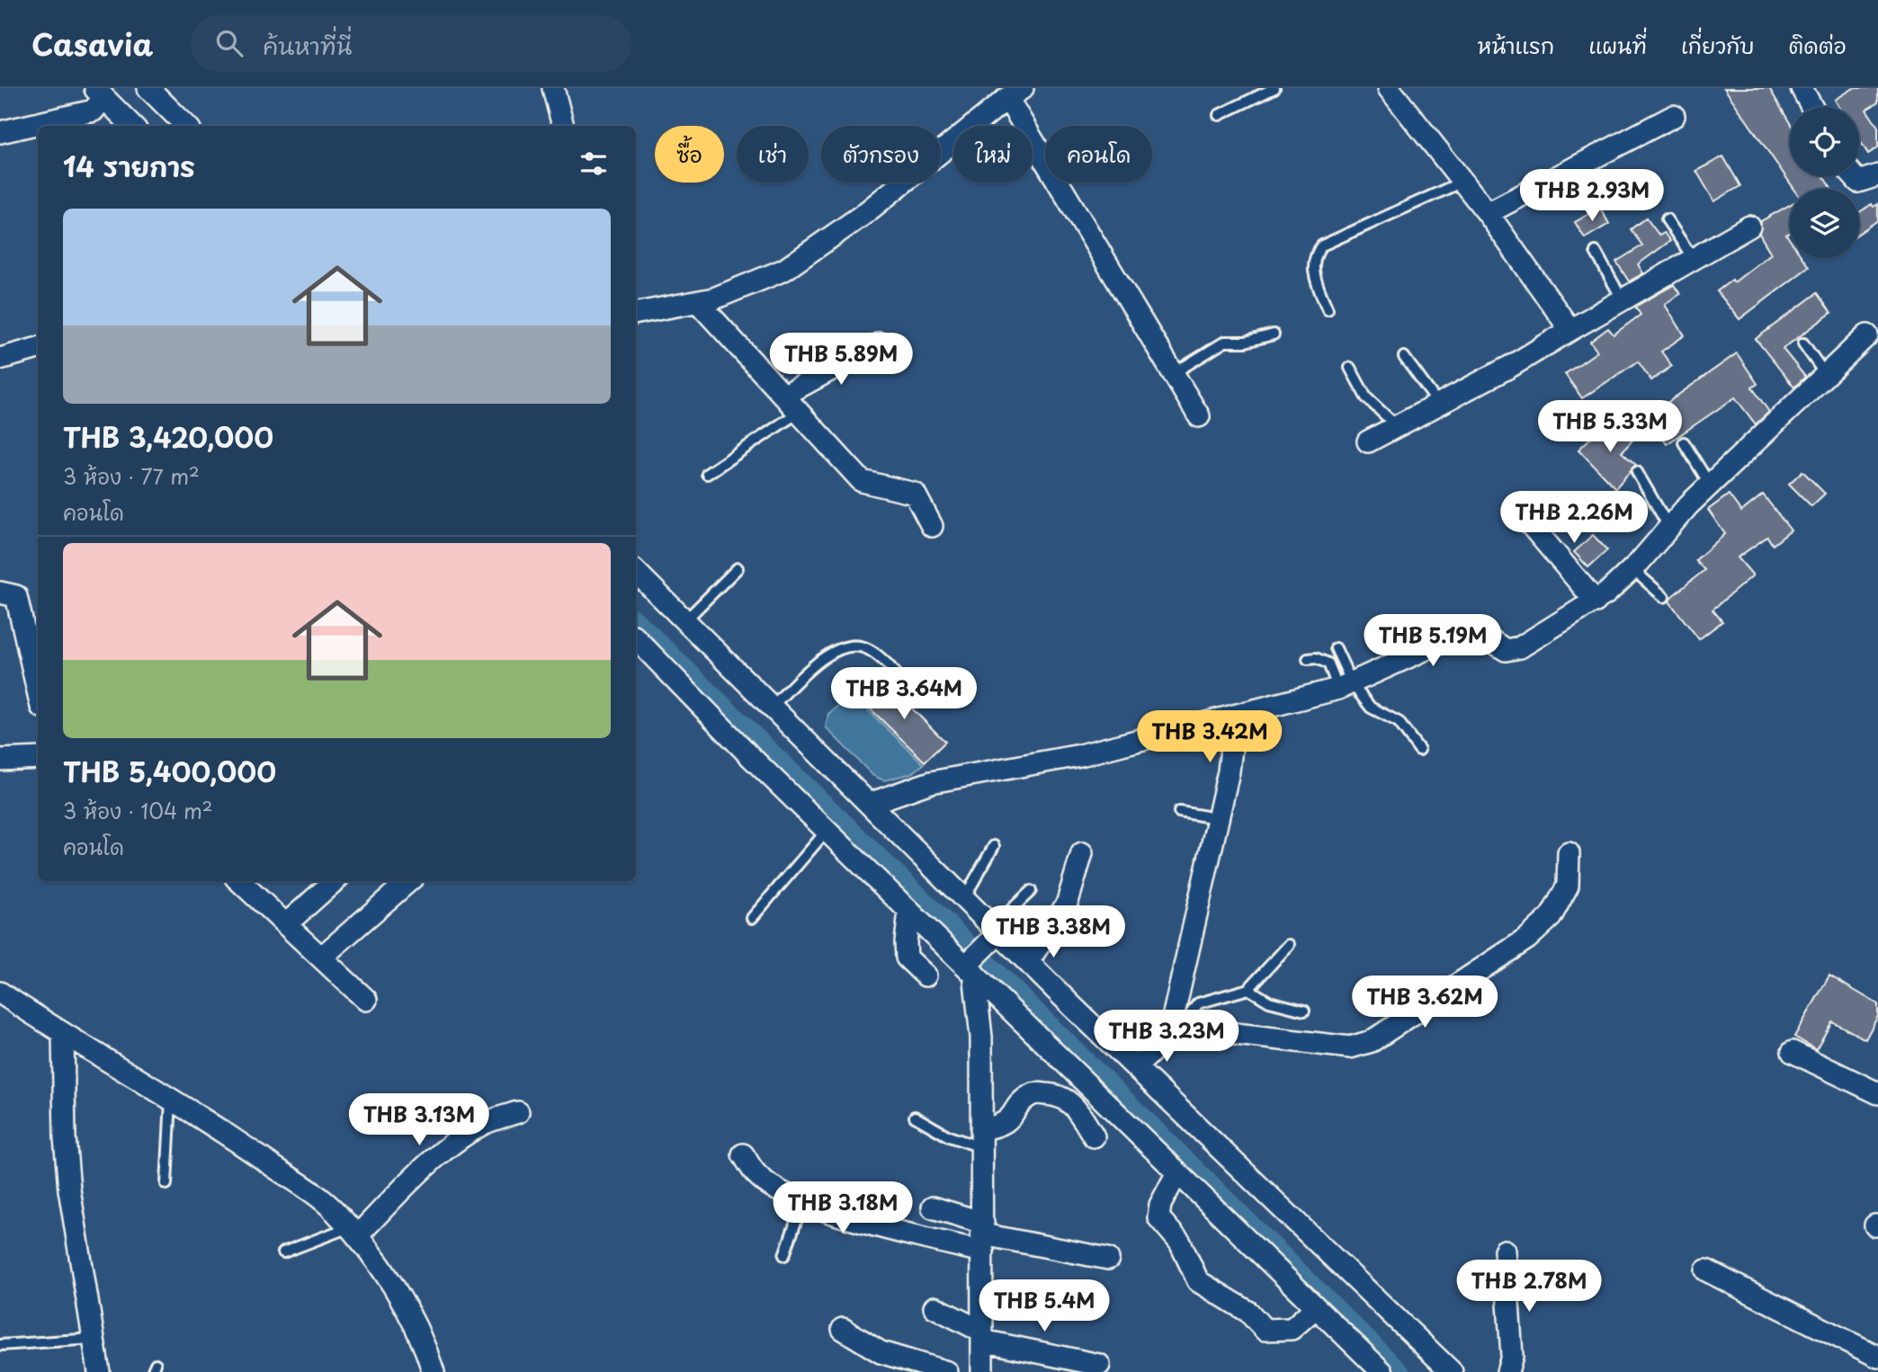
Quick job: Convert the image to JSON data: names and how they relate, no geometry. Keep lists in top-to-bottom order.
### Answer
{
  "page": {
    "header": "Casavia",
    "search": "ค้นหาที่นี่",
    "nav": [
      "หน้าแรก",
      "แผนที่",
      "เกี่ยวกับ",
      "ติดต่อ"
    ],
    "chip": [
      "ซื้อ",
      "เช่า",
      "ตัวกรอง",
      "ใหม่",
      "คอนโด"
    ],
    "heading": "14 รายการ",
    "price": [
      "THB 2.93M",
      "THB 5.89M",
      "THB 5.33M",
      "THB 2.26M",
      "THB 5.19M",
      "THB 3.64M",
      "THB 3.42M",
      "THB 3.38M",
      "THB 3.62M",
      "THB 3.23M",
      "THB 3.13M",
      "THB 3.18M",
      "THB 2.78M",
      "THB 5.4M"
    ],
    "list": [
      {
        "name": "THB 3,420,000",
        "note": "3 ห้อง · 77 m² · คอนโด"
      },
      {
        "name": "THB 5,400,000",
        "note": "3 ห้อง · 104 m² · คอนโด"
      }
    ]
  }
}
